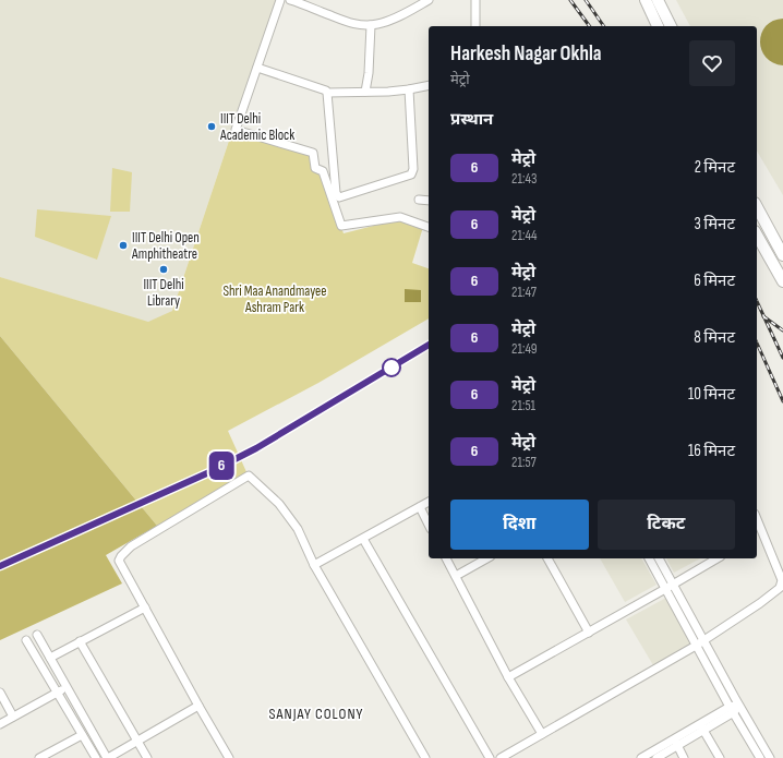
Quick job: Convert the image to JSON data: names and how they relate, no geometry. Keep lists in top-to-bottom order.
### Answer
{
  "districts": ["SANJAY COLONY"],
  "parks": ["Shri Maa Anandmayee Ashram Park"],
  "places": ["IIIT Delhi Academic Block", "IIIT Delhi Open Amphitheatre", "IIIT Delhi Library"],
  "lines": ["metro line 6"],
  "page": {
    "on_map": "6",
    "heading": [
      ["Harkesh Nagar Okhla", "मेट्रो"],
      "प्रस्थान"
    ],
    "list": [
      {
        "mark": "6",
        "name": "मेट्रो",
        "note": "21:43",
        "value": "2 मिनट"
      },
      {
        "mark": "6",
        "name": "मेट्रो",
        "note": "21:44",
        "value": "3 मिनट"
      },
      {
        "mark": "6",
        "name": "मेट्रो",
        "note": "21:47",
        "value": "6 मिनट"
      },
      {
        "mark": "6",
        "name": "मेट्रो",
        "note": "21:49",
        "value": "8 मिनट"
      },
      {
        "mark": "6",
        "name": "मेट्रो",
        "note": "21:51",
        "value": "10 मिनट"
      },
      {
        "mark": "6",
        "name": "मेट्रो",
        "note": "21:57",
        "value": "16 मिनट"
      }
    ],
    "buttons": ["दिशा", "टिकट"]
  }
}
